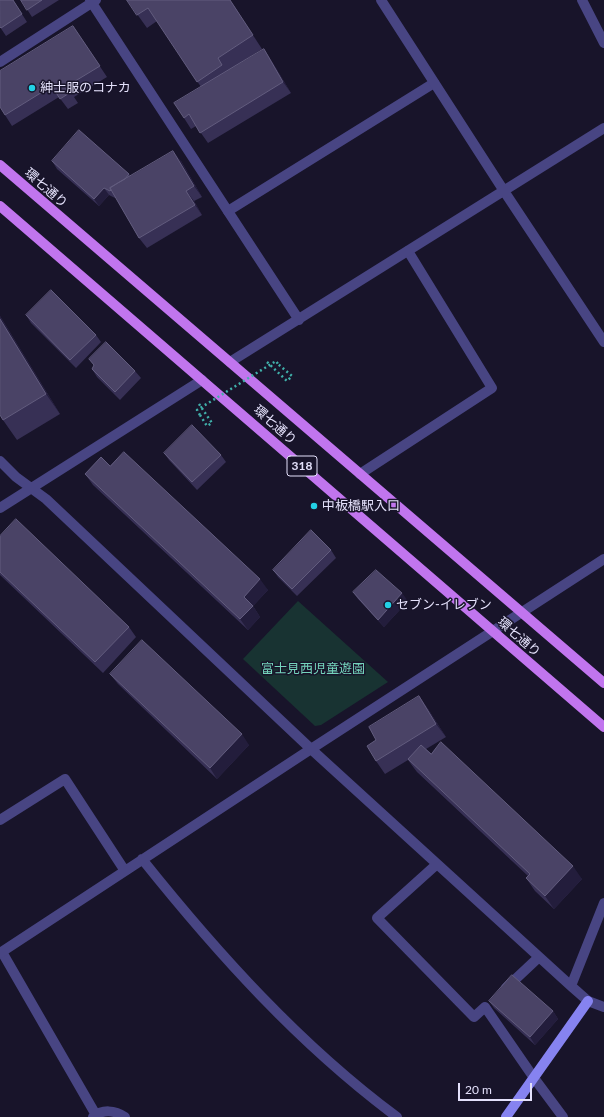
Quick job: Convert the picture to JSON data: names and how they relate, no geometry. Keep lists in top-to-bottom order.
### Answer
{
  "streets": {
    "main road": ["環七通り", "318"]
  },
  "parks": ["富士見西児童遊園"],
  "places": ["紳士服のコナカ", "中板橋駅入口", "セブン-イレブン"],
  "scale_bar": "20 m"
}
